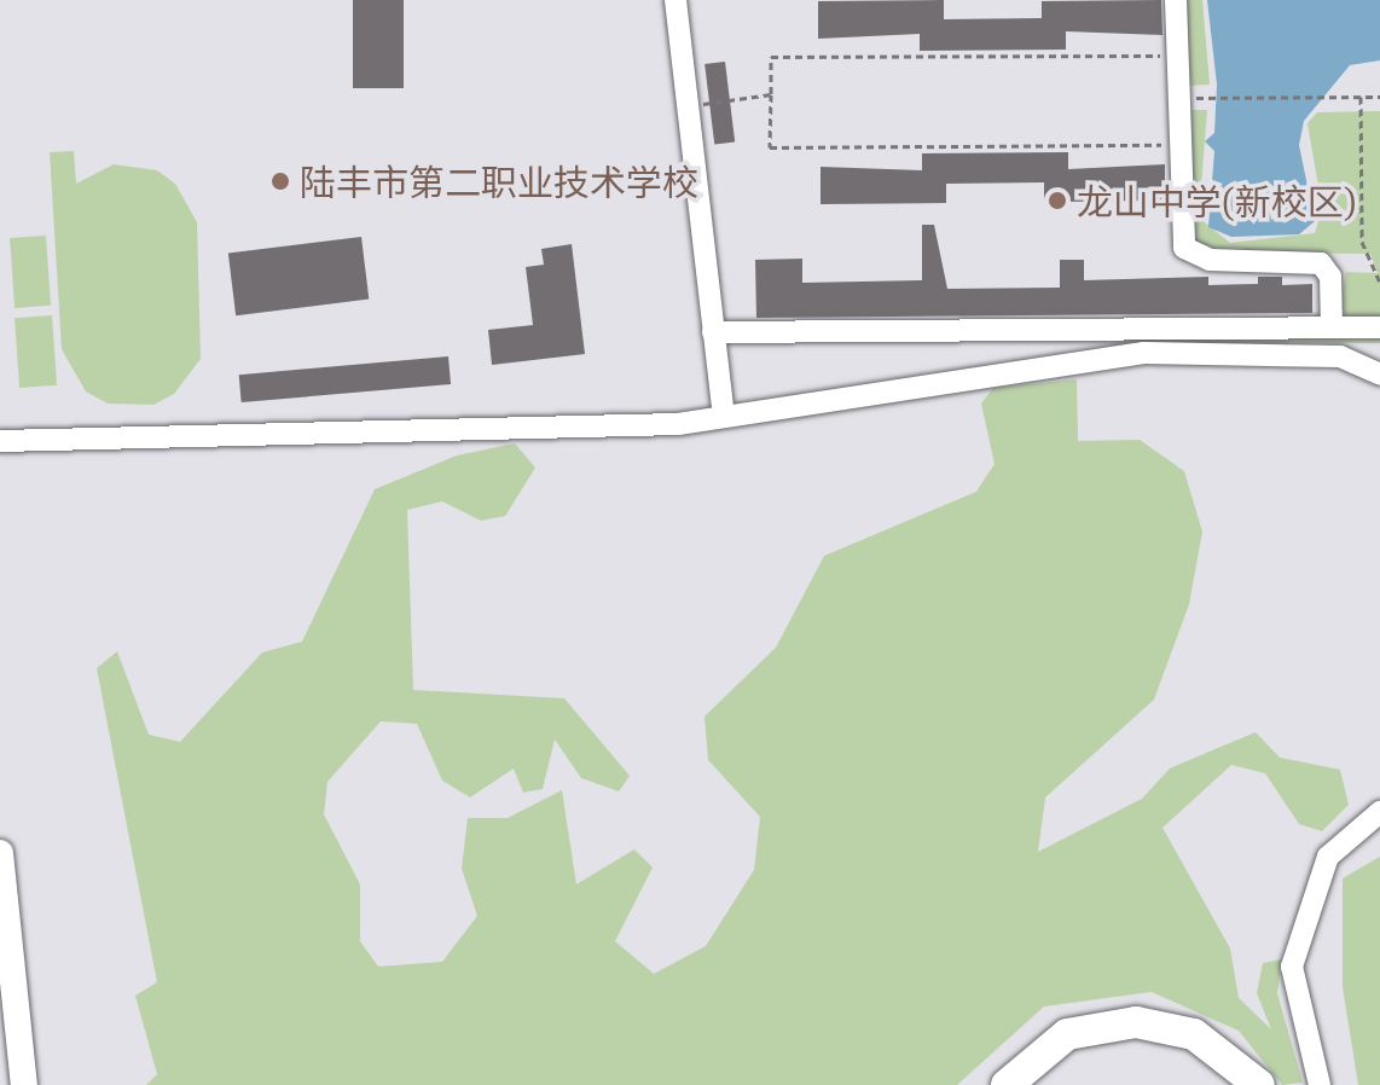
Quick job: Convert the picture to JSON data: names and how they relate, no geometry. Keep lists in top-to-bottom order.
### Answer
{
  "places": ["陆丰市第二职业技术学校", "龙山中学(新校区)"]
}
